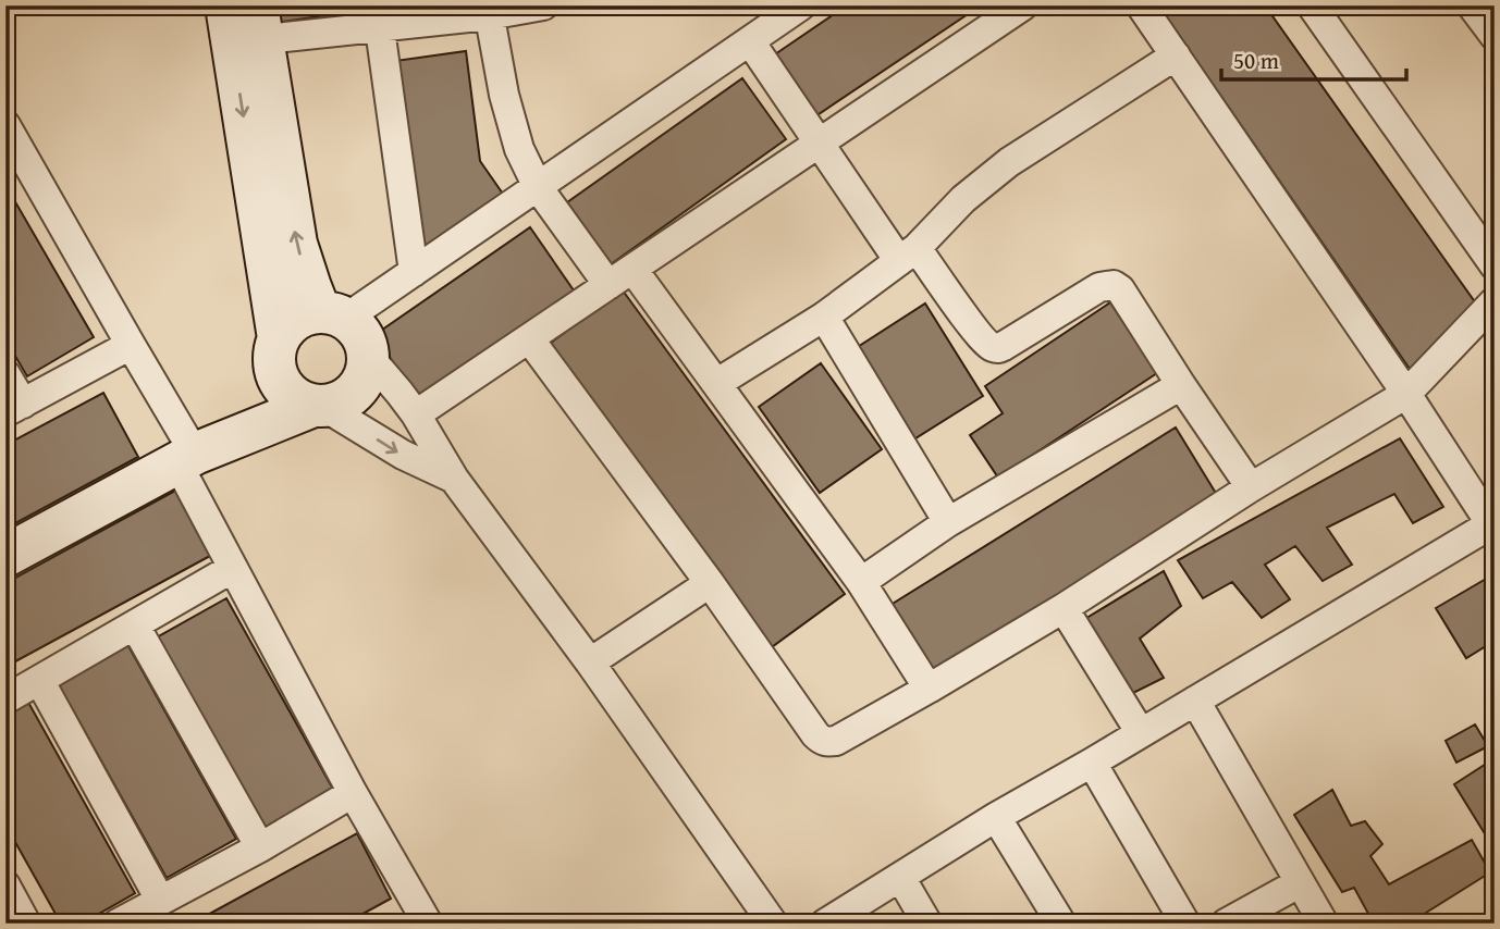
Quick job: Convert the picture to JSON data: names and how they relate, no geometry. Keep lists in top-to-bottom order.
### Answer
{
  "scale_bar": "50 m"
}
